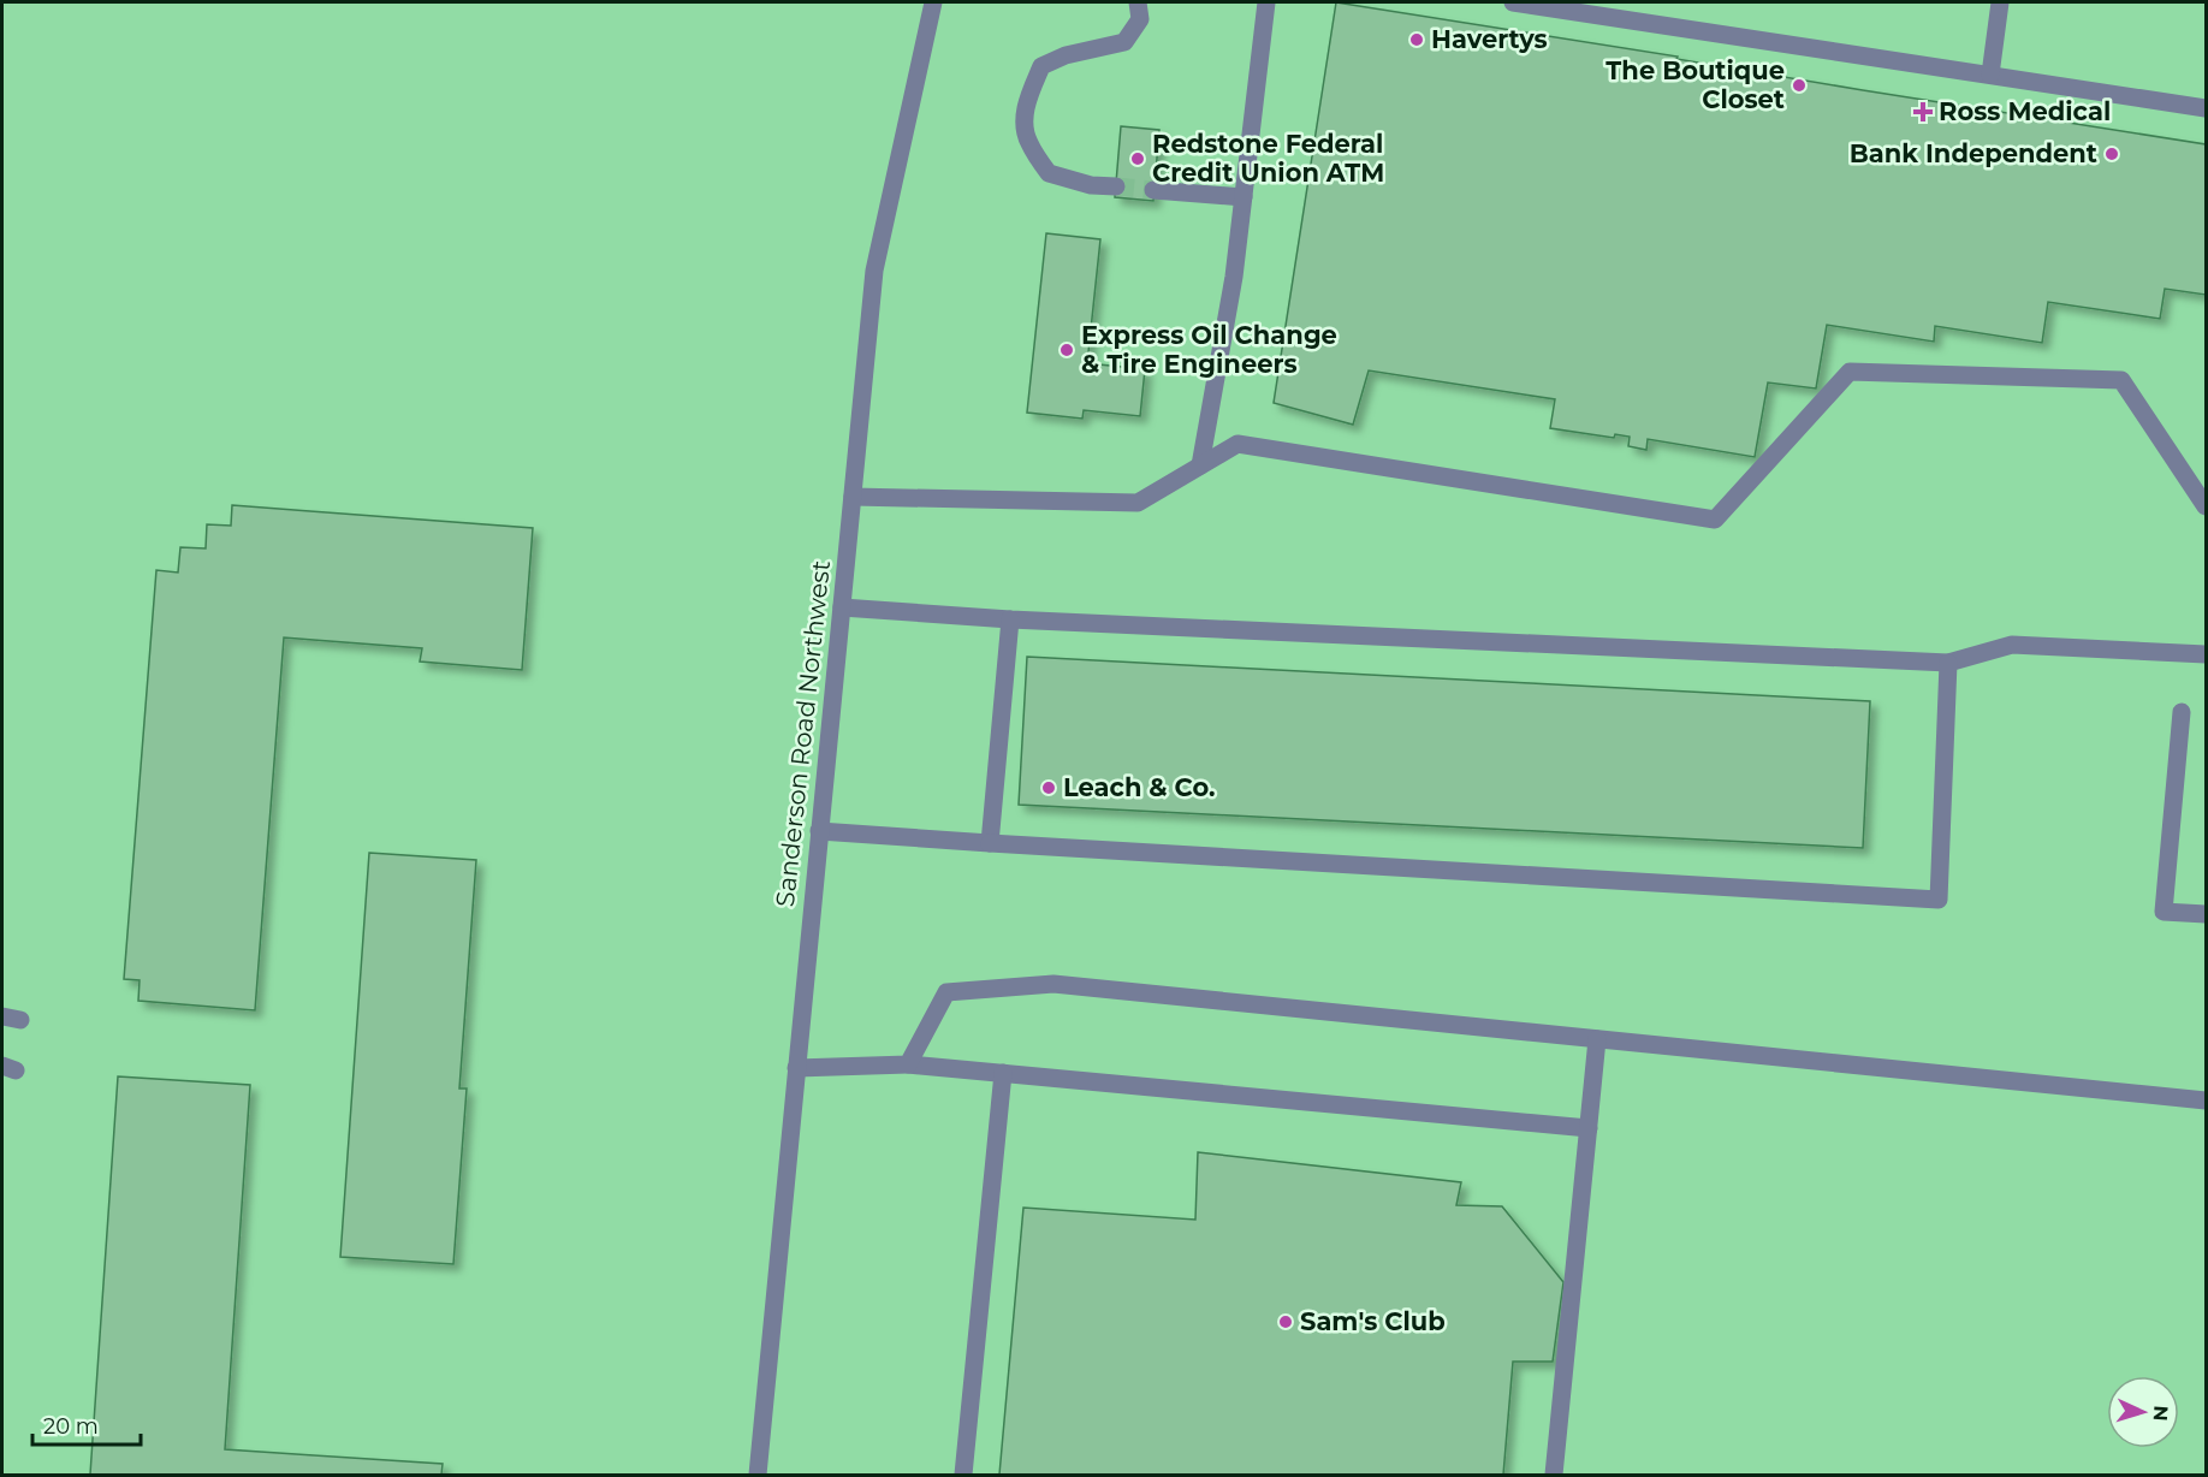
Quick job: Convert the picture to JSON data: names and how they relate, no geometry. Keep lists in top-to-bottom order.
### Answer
{
  "streets": {
    "street": ["Sanderson Road Northwest"]
  },
  "places": {
    "other": [
      "Havertys",
      "The Boutique Closet",
      "Bank Independent",
      "Redstone Federal Credit Union ATM",
      "Express Oil Change & Tire Engineers",
      "Leach & Co.",
      "Sam's Club"
    ],
    "health": ["Ross Medical"]
  },
  "scale_bar": "20 m",
  "north": "right"
}
